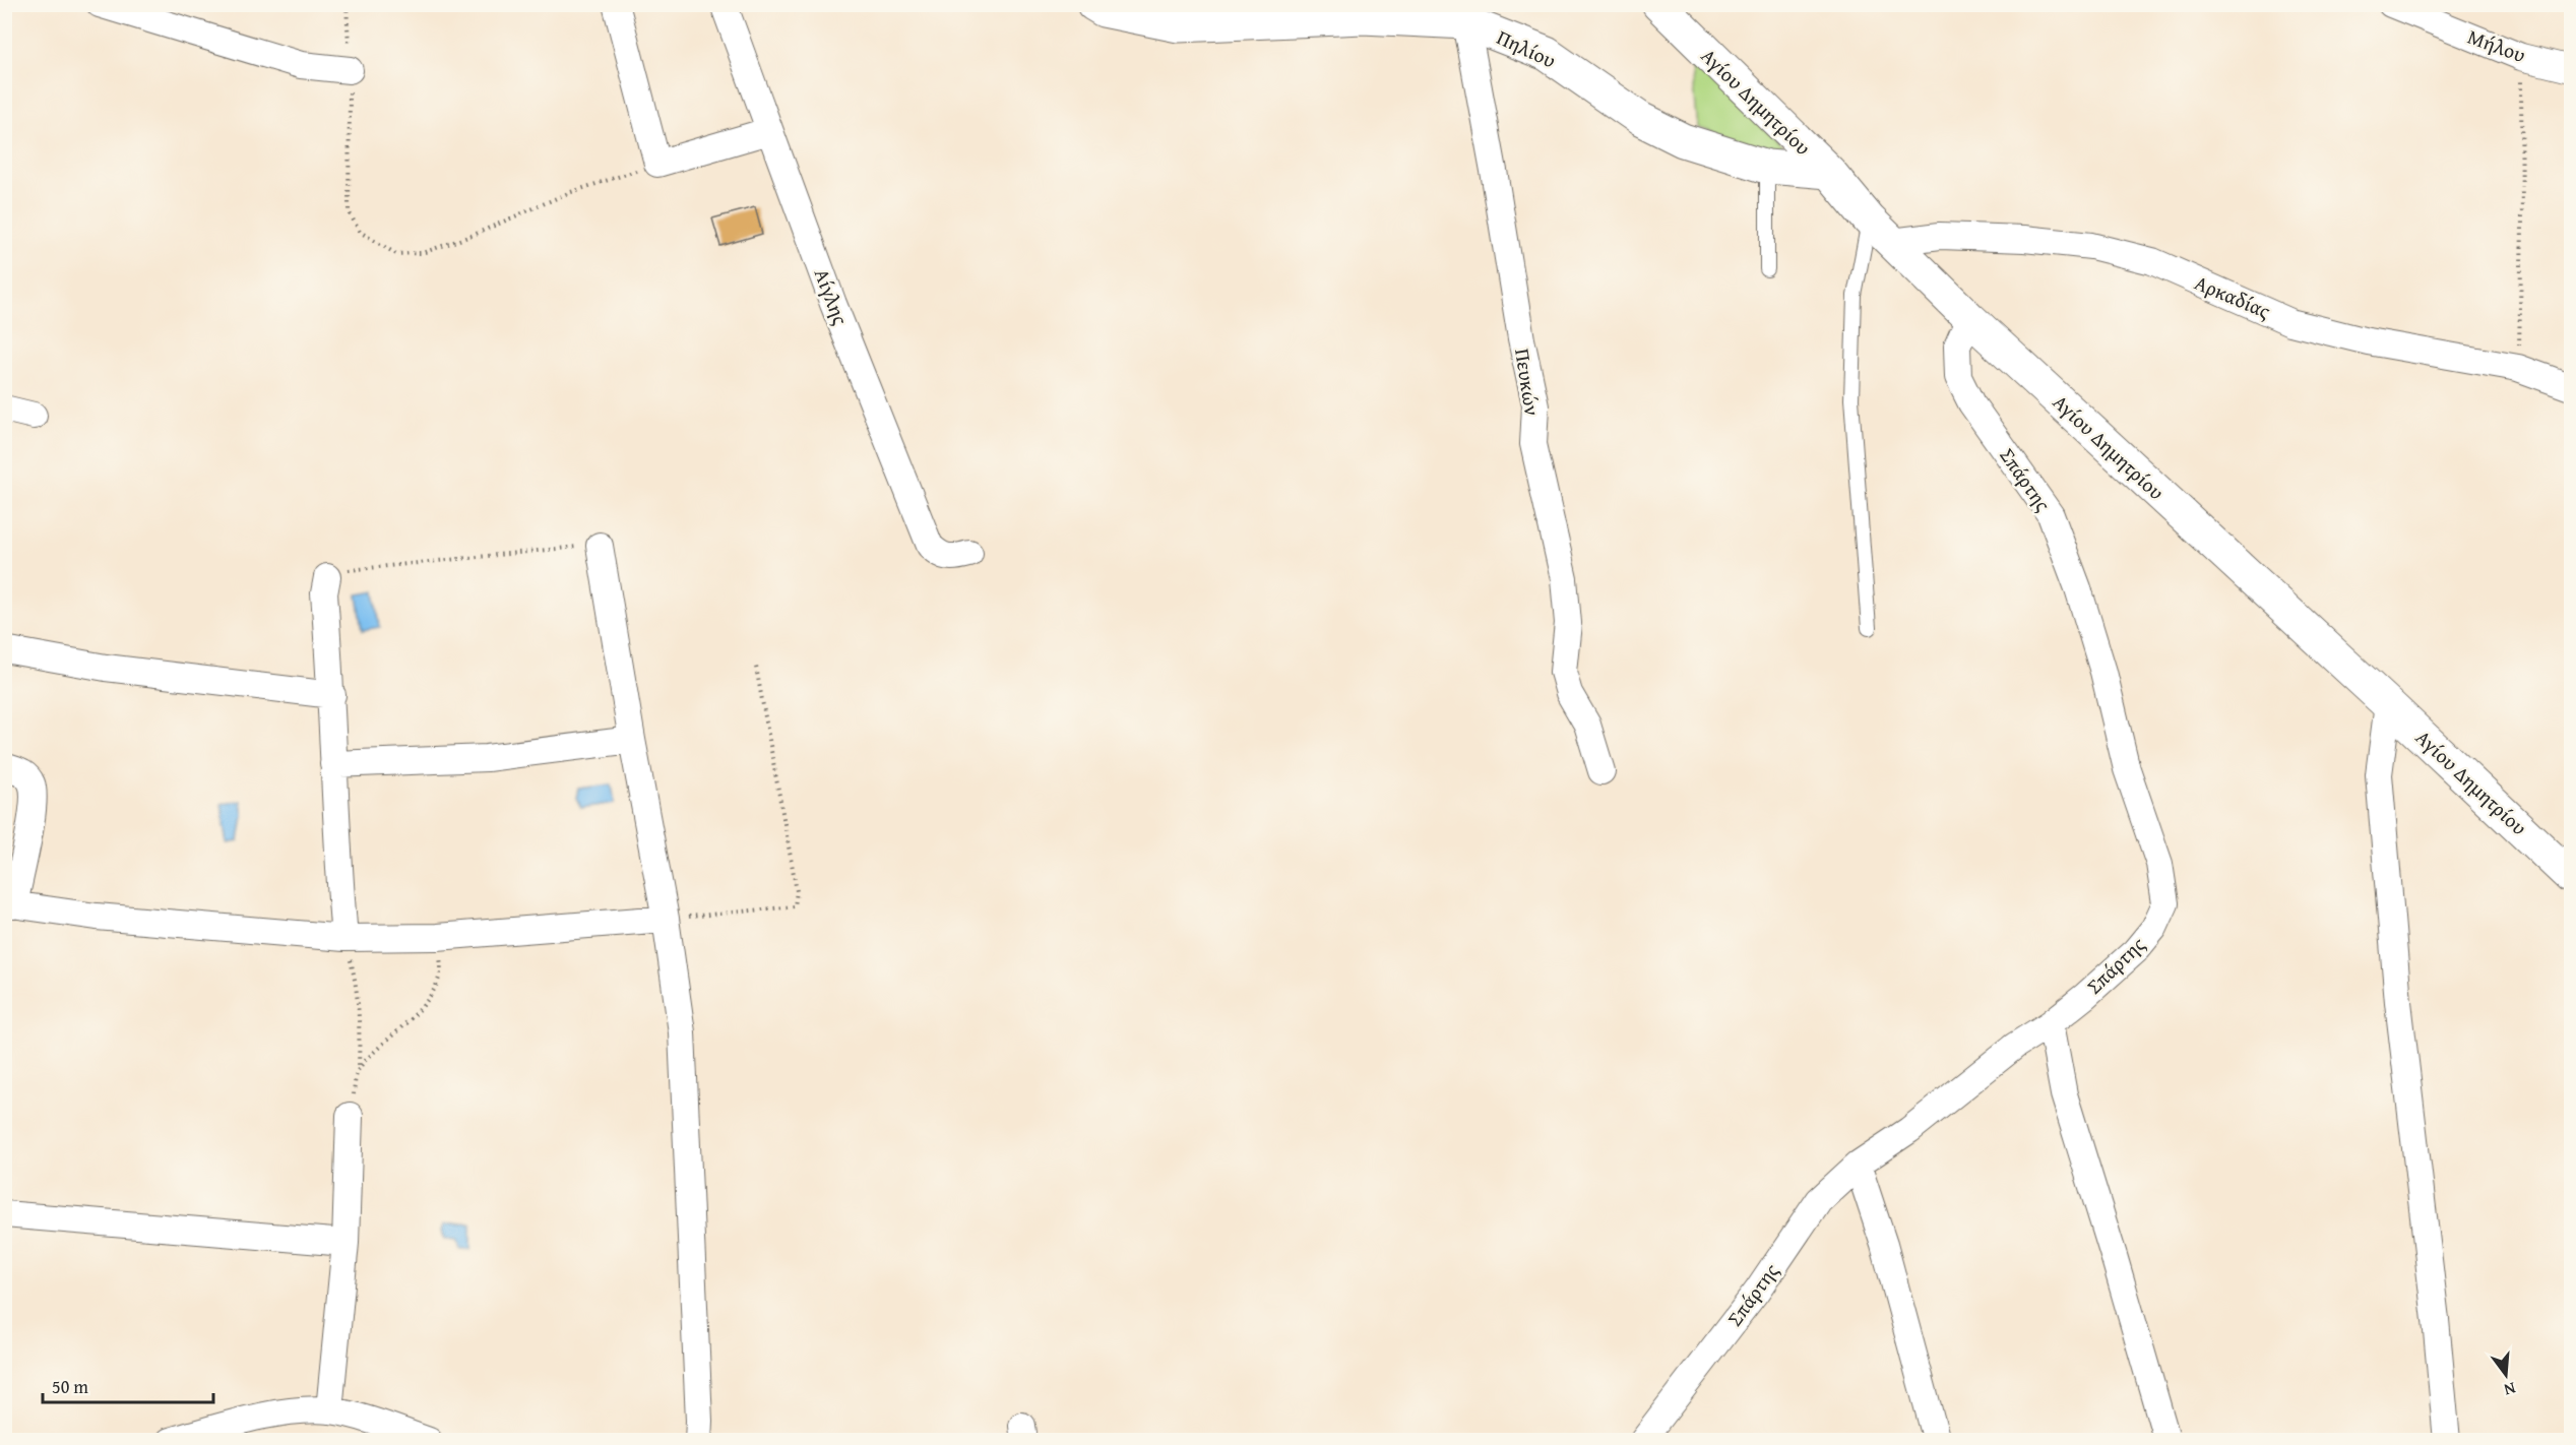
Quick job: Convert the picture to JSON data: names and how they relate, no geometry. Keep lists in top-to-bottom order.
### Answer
{
  "streets": {
    "street": [
      "Μήλου",
      "Πηλίου",
      "Αγίου Δημητρίου",
      "Αίγλης",
      "Αρκαδίας",
      "Πευκών",
      "Σπάρτης"
    ]
  },
  "crossings": [
    ["Πηλίου", "Αγίου Δημητρίου"],
    ["Πηλίου", "Πευκών"],
    ["Αγίου Δημητρίου", "Αρκαδίας"],
    ["Αγίου Δημητρίου", "Σπάρτης"]
  ],
  "scale_bar": "50 m",
  "north": "bottom"
}
